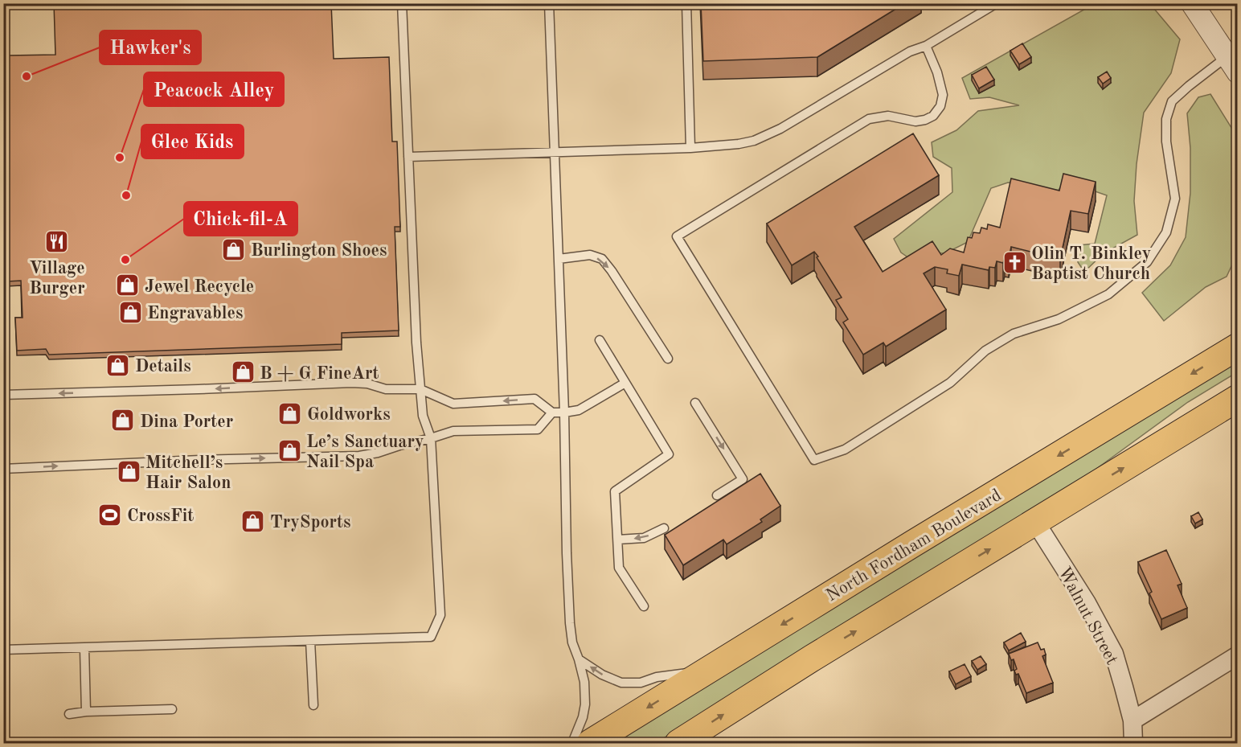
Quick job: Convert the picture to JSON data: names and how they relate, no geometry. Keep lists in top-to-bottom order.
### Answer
{
  "streets": {
    "highway": ["North Fordham Boulevard"],
    "street": ["Walnut Street"]
  },
  "places": {
    "other": [
      "Hawker's",
      "Peacock Alley",
      "Glee Kids",
      "Chick-fil-A"
    ],
    "restaurant": ["Village Burger"],
    "shop": [
      "Burlington Shoes",
      "Jewel Recycle",
      "Engravables",
      "Details",
      "B + G FineArt",
      "Goldworks",
      "Dina Porter",
      "Le’s Sanctuary Nail Spa",
      "Mitchell’s Hair Salon",
      "TrySports"
    ],
    "church": ["Olin T. Binkley Baptist Church"],
    "sports": ["CrossFit"]
  }
}
